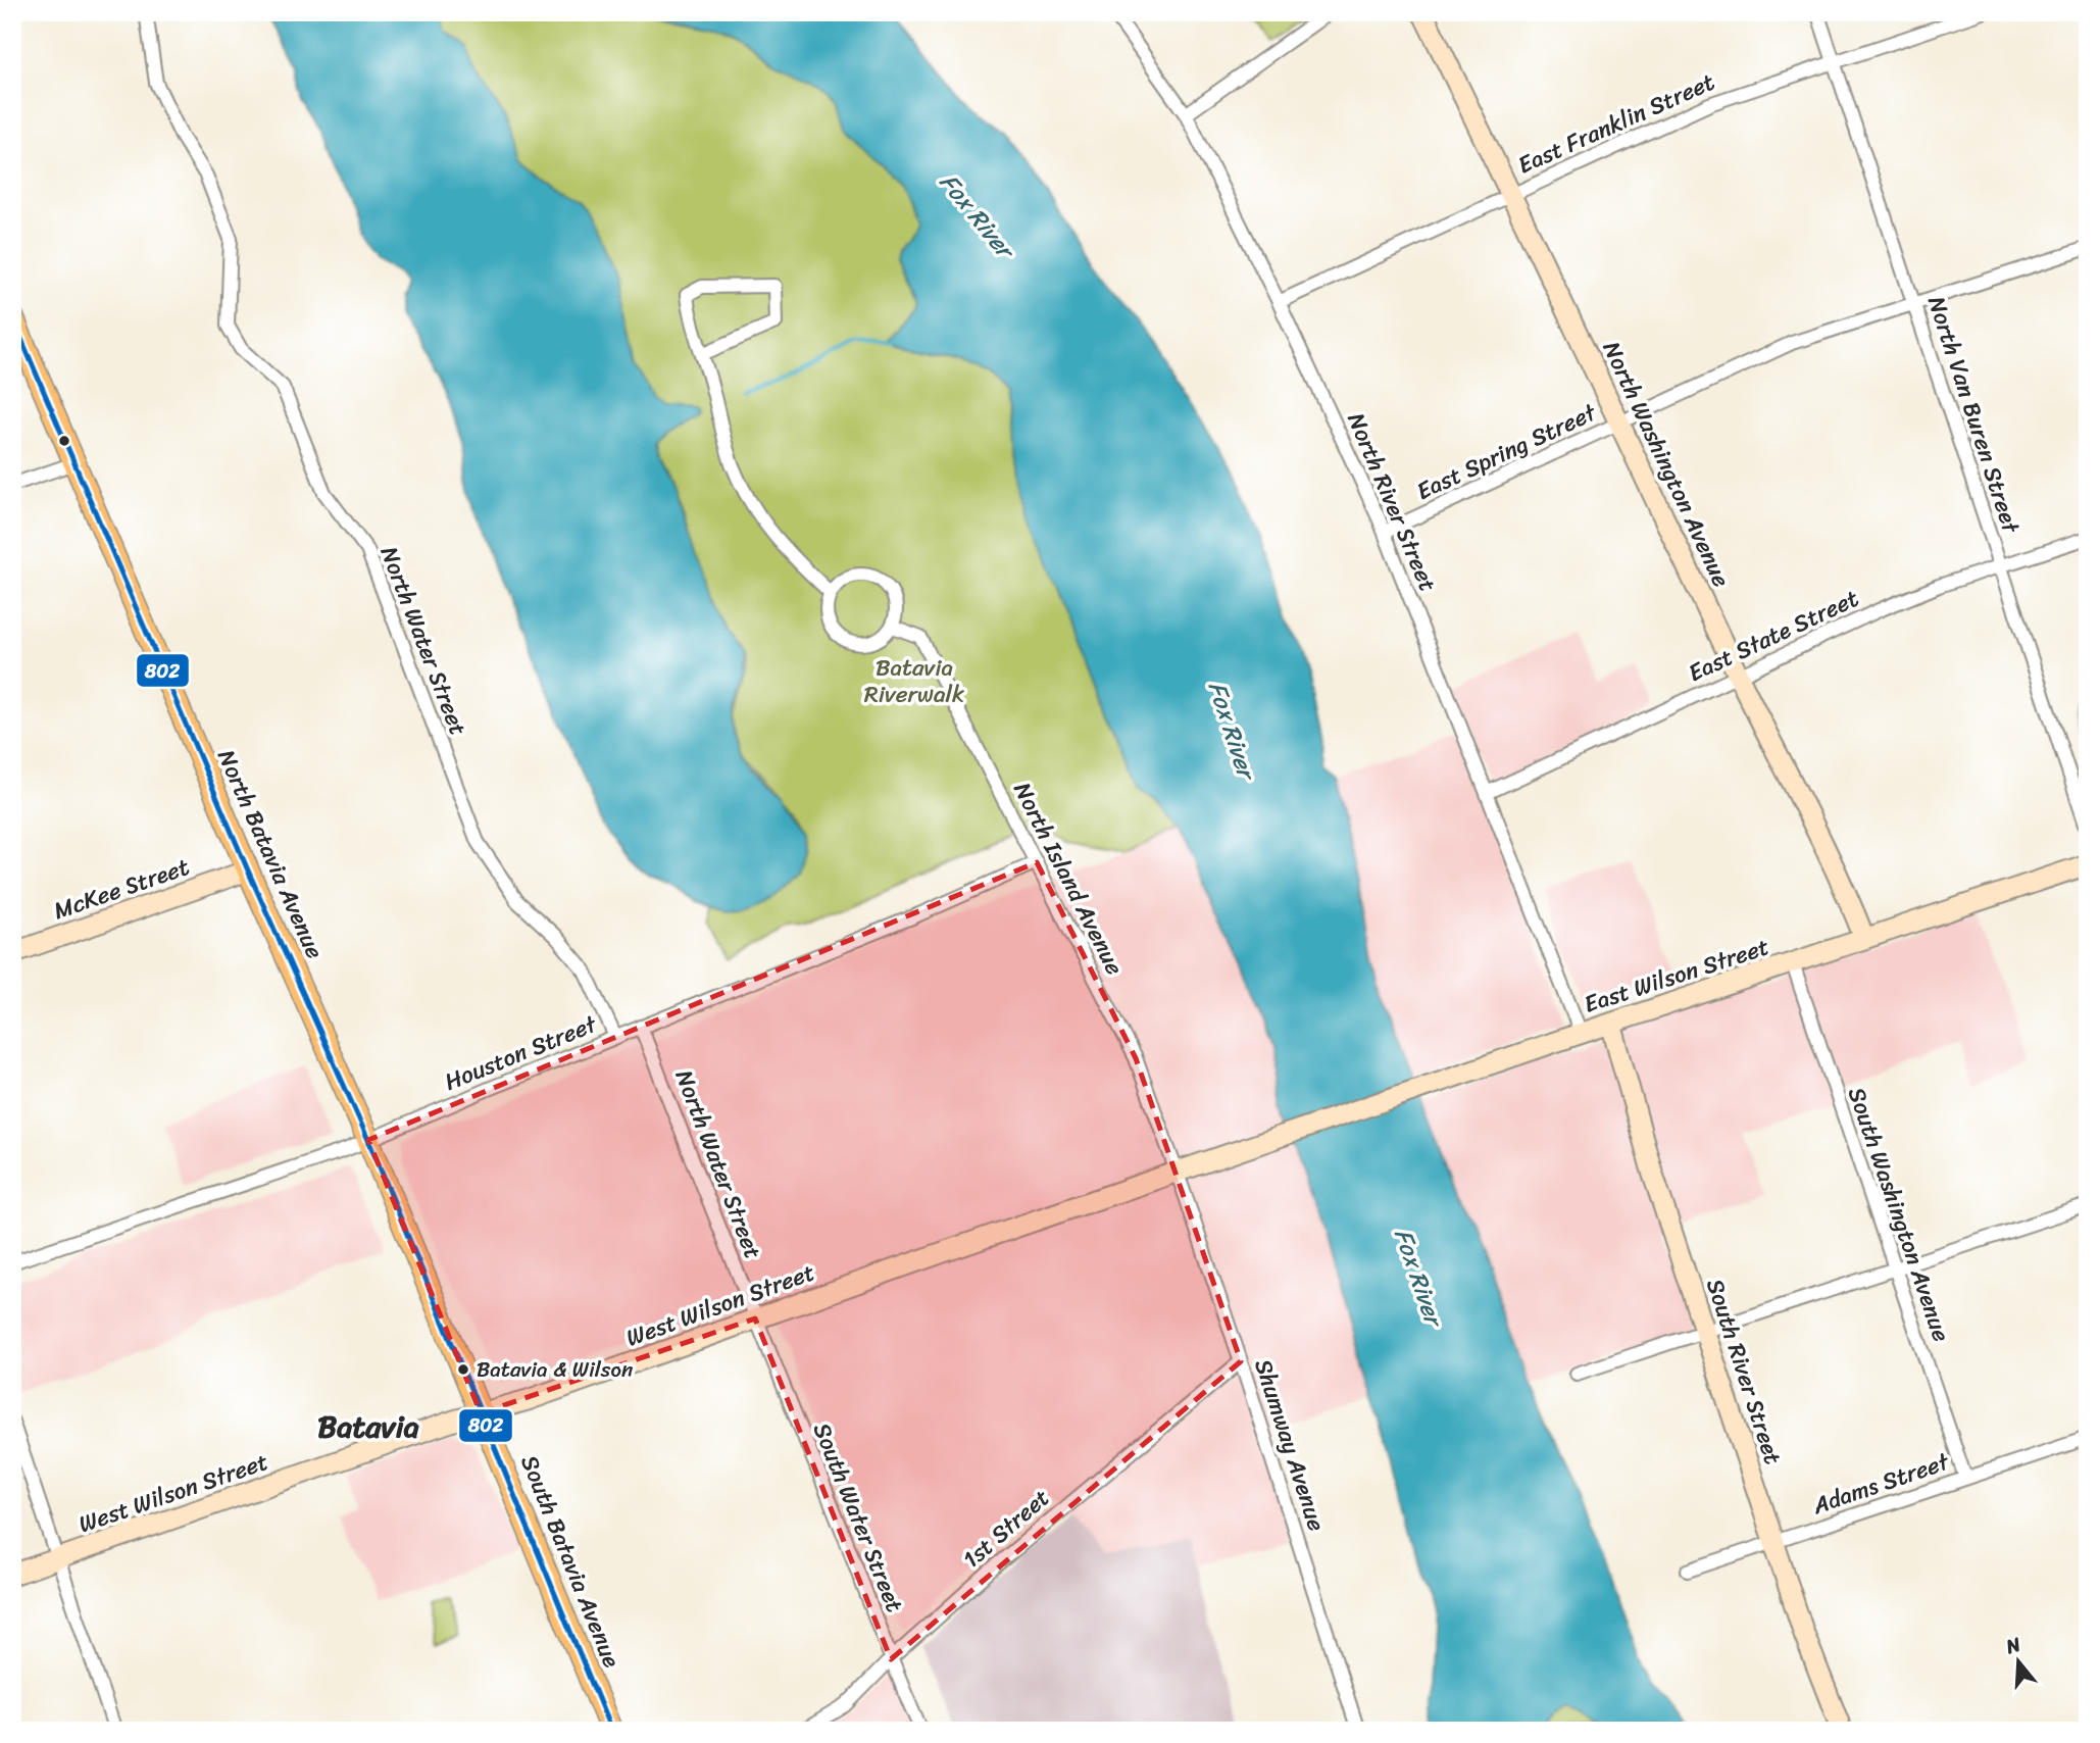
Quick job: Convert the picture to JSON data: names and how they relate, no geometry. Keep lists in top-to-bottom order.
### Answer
{
  "streets": {
    "main road": [
      "North Washington Avenue",
      "North Batavia Avenue",
      "McKee Street",
      "East Wilson Street",
      "West Wilson Street",
      "South River Street",
      "South Batavia Avenue"
    ],
    "street": [
      "East Franklin Street",
      "North Van Buren Street",
      "East Spring Street",
      "North River Street",
      "East State Street",
      "North Water Street",
      "North Island Avenue",
      "Houston Street",
      "South Washington Avenue",
      "Shumway Avenue",
      "Adams Street",
      "South Water Street",
      "1st Street"
    ]
  },
  "crossings": [
    ["East Franklin Street", "North Van Buren Street"],
    ["East Franklin Street", "North Washington Avenue"],
    ["East Franklin Street", "North River Street"],
    ["North Van Buren Street", "East Spring Street"],
    ["North Van Buren Street", "East State Street"],
    ["East Spring Street", "North Washington Avenue"],
    ["East Spring Street", "North River Street"],
    ["North Washington Avenue", "East State Street"],
    ["North Washington Avenue", "East Wilson Street"],
    ["North River Street", "East State Street"],
    ["North River Street", "East Wilson Street"],
    ["North Water Street", "Houston Street"],
    ["North Water Street", "West Wilson Street"],
    ["North Water Street", "South Water Street"],
    ["North Batavia Avenue", "McKee Street"],
    ["North Batavia Avenue", "Houston Street"],
    ["North Batavia Avenue", "West Wilson Street"],
    ["North Batavia Avenue", "South Batavia Avenue"],
    ["North Island Avenue", "Houston Street"],
    ["North Island Avenue", "West Wilson Street"],
    ["North Island Avenue", "Shumway Avenue"],
    ["East Wilson Street", "South Washington Avenue"],
    ["East Wilson Street", "West Wilson Street"],
    ["East Wilson Street", "South River Street"],
    ["South Washington Avenue", "Adams Street"],
    ["West Wilson Street", "Shumway Avenue"],
    ["West Wilson Street", "South Water Street"],
    ["West Wilson Street", "South Batavia Avenue"],
    ["South River Street", "Adams Street"],
    ["Shumway Avenue", "1st Street"],
    ["South Water Street", "1st Street"]
  ],
  "districts": ["Batavia"],
  "water": ["Fox River"],
  "parks": ["Batavia Riverwalk"],
  "places": ["Batavia & Wilson"],
  "lines": ["transit line 802"],
  "north": "top"
}
